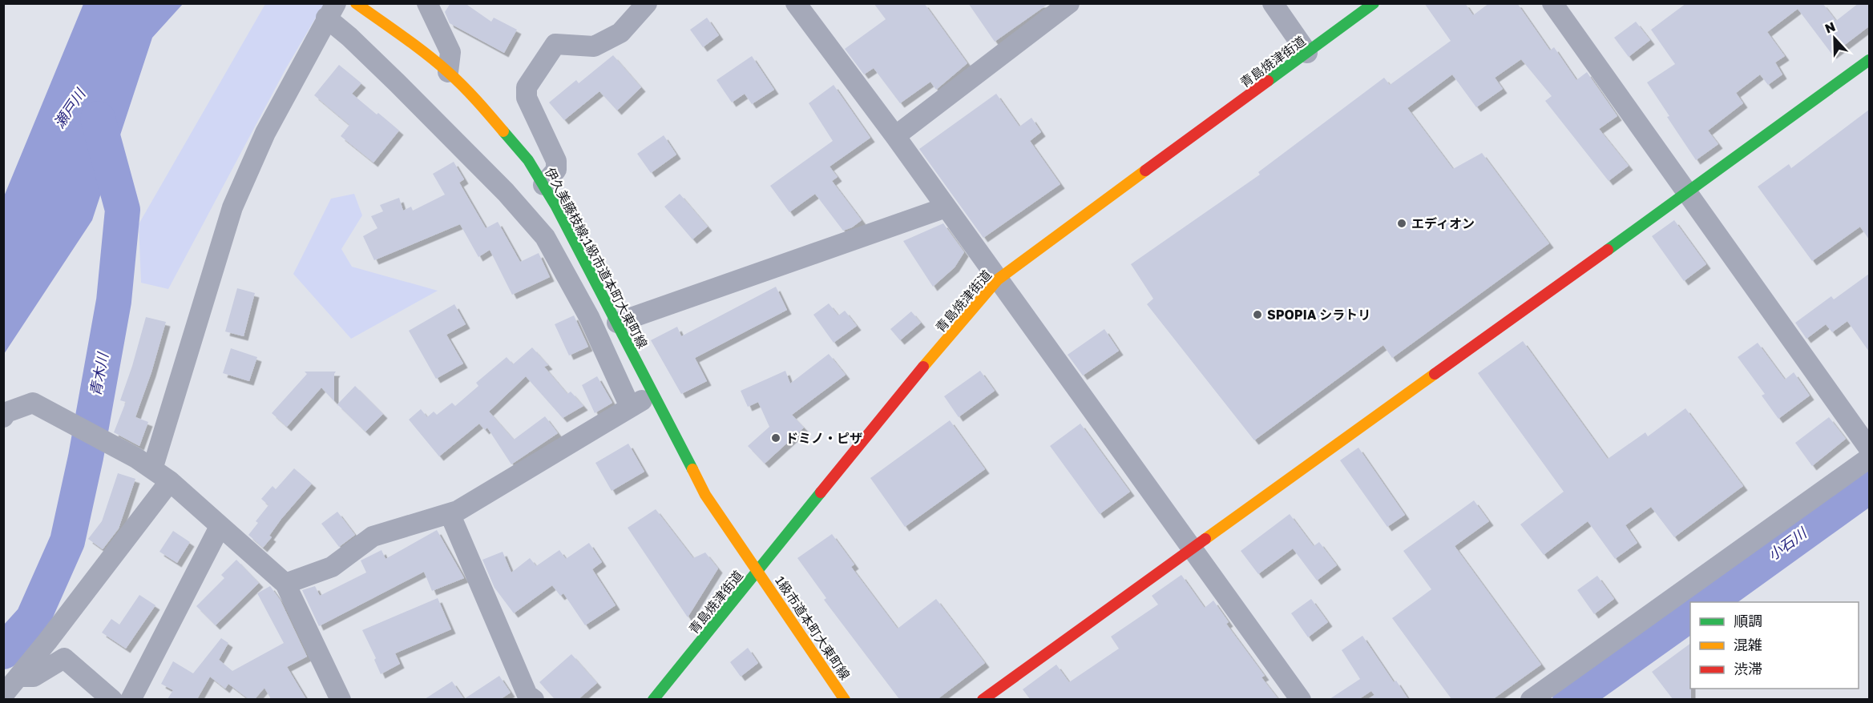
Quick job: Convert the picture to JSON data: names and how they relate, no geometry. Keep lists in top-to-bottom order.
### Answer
{
  "streets": {
    "main road": ["青島焼津街道", "伊久美藤枝線;1級市道本町大東町線", "1級市道本町大東町線"]
  },
  "crossings": [
    ["青島焼津街道", "伊久美藤枝線;1級市道本町大東町線"],
    ["青島焼津街道", "1級市道本町大東町線"],
    ["伊久美藤枝線;1級市道本町大東町線", "1級市道本町大東町線"]
  ],
  "water": ["瀬戸川", "青木川", "小石川"],
  "places": ["エディオン", "SPOPIA シラトリ", "ドミノ・ピザ"],
  "legend": ["順調", "混雑", "渋滞"],
  "north": "top"
}
